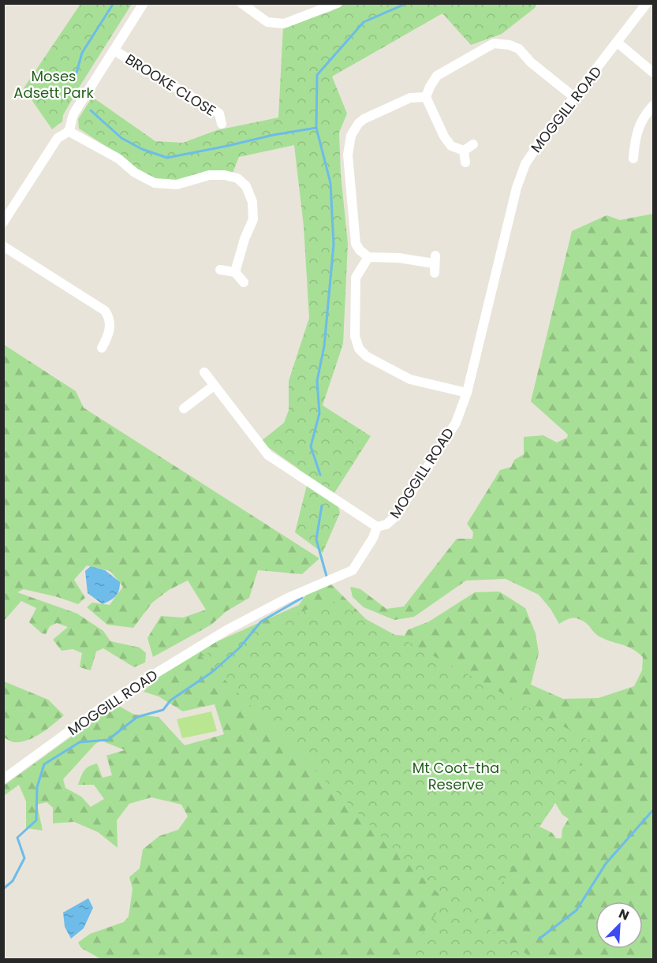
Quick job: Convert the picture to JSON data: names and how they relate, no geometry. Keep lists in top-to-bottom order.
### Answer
{
  "streets": {
    "street": ["BROOKE CLOSE", "MOGGILL ROAD"]
  },
  "parks": ["Moses Adsett Park", "Mt Coot-tha Reserve"],
  "north": "top right"
}
